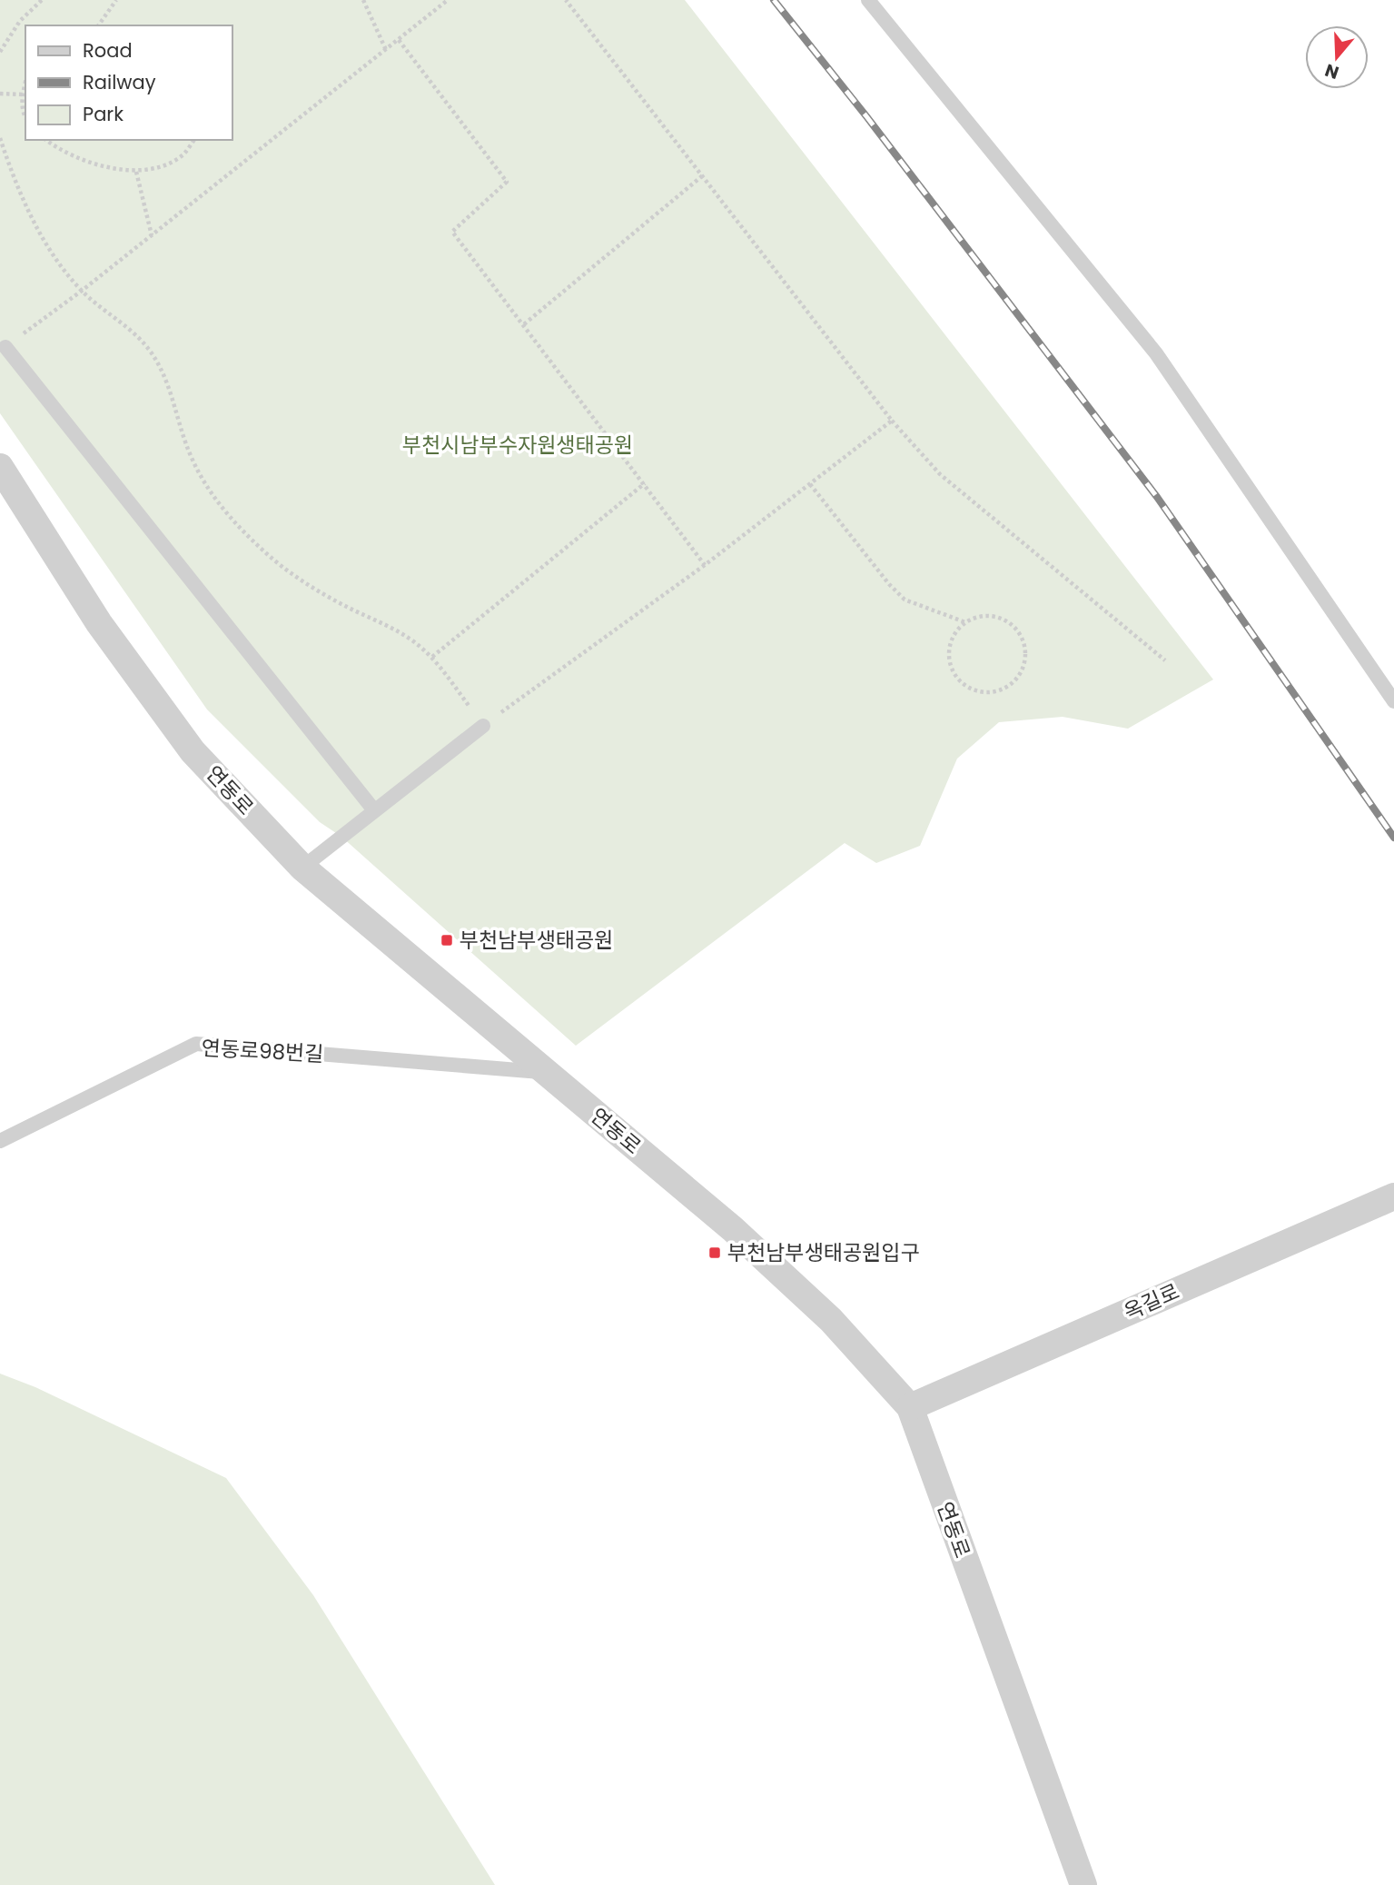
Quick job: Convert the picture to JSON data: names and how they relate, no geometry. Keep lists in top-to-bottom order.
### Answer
{
  "streets": {
    "street": ["연동로", "옥길로"],
    "lane": ["연동로98번길"]
  },
  "crossings": [
    ["연동로", "연동로98번길"],
    ["연동로", "옥길로"]
  ],
  "parks": ["부천시남부수자원생태공원"],
  "places": {
    "transit": ["부천남부생태공원", "부천남부생태공원입구"]
  },
  "legend": ["Road", "Railway", "Park"],
  "north": "bottom"
}
